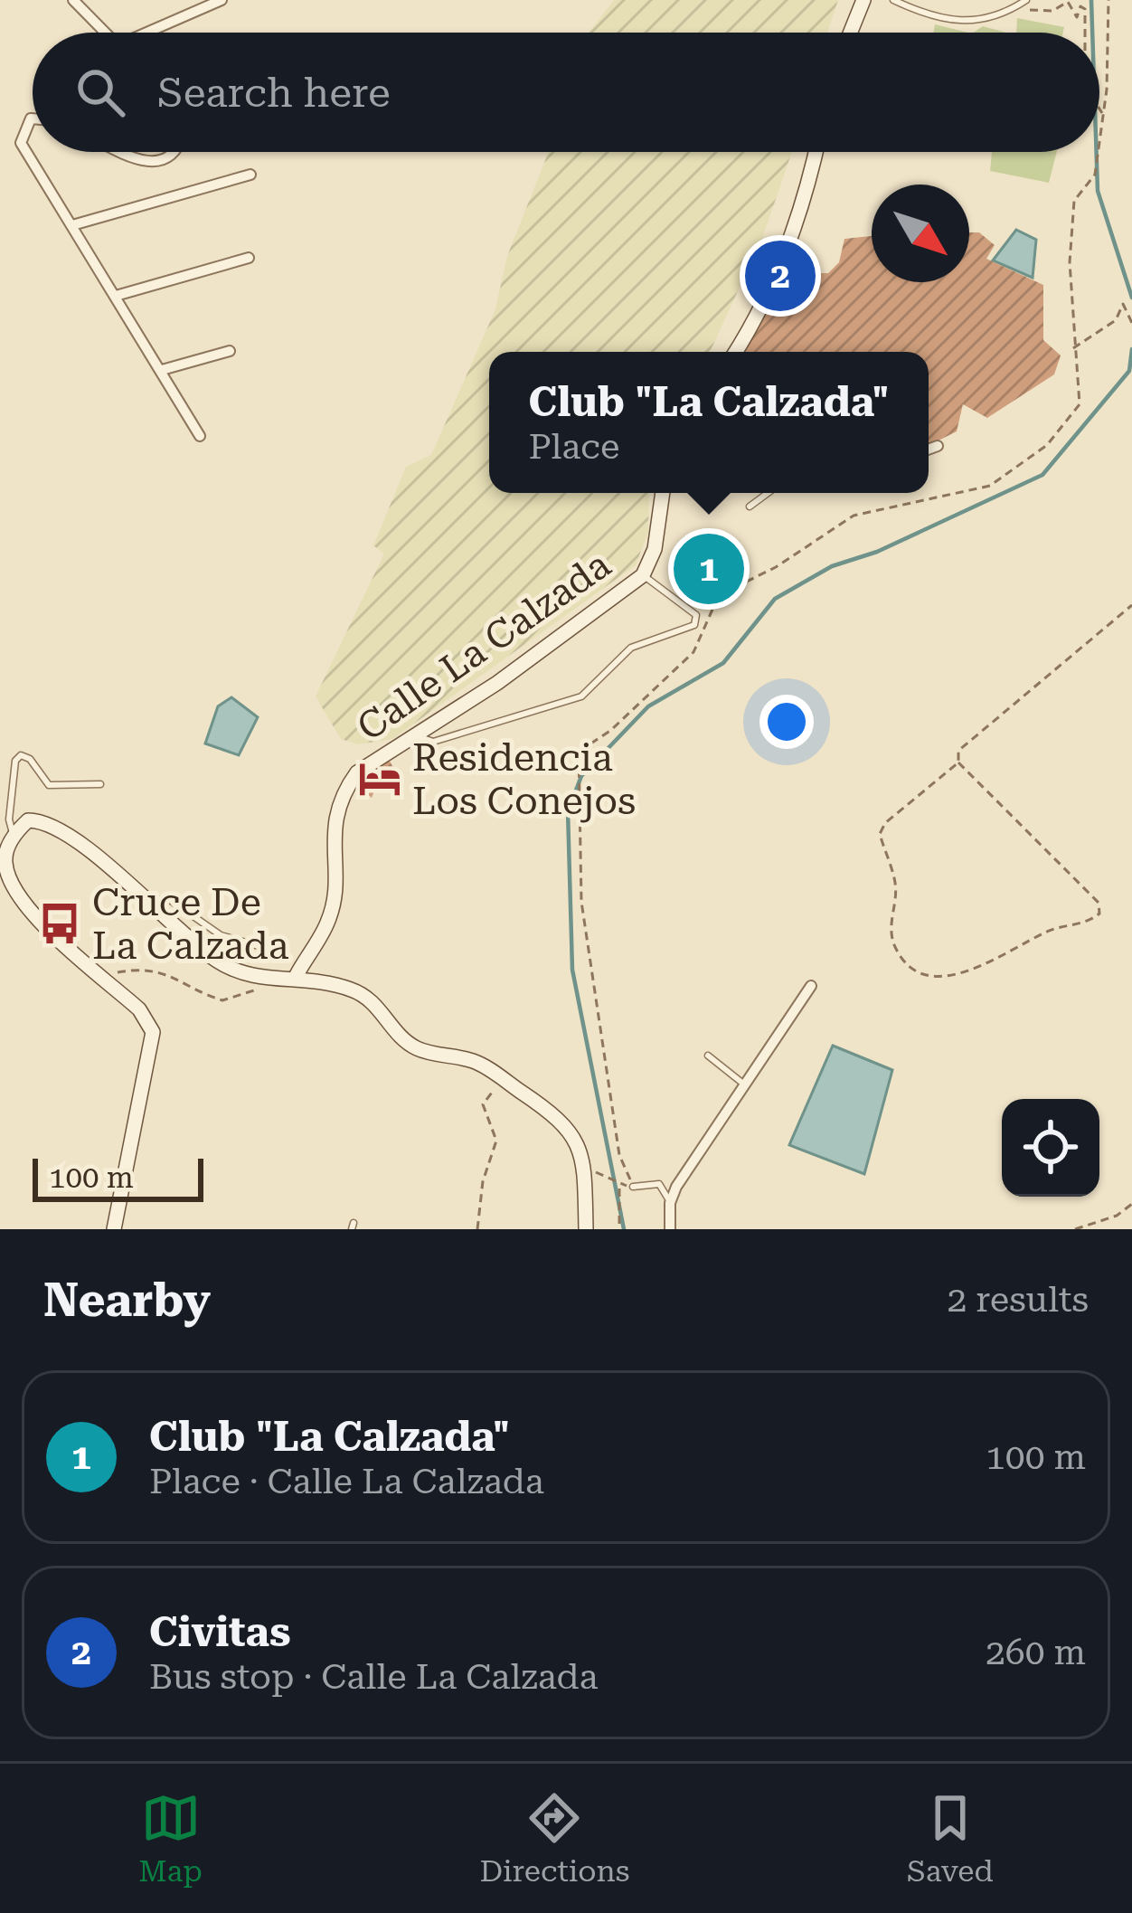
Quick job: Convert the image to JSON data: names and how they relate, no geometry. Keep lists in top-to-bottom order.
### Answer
{
  "streets": {
    "main road": ["Calle La Calzada"]
  },
  "places": {
    "hotel": ["Residencia Los Conejos"],
    "bus stop": ["Cruce De La Calzada"]
  },
  "scale_bar": "100 m",
  "north": "bottom right",
  "page": {
    "search": "Search here",
    "pins": ["2", "1"],
    "popup": ["Club \"La Calzada\"", "Place"],
    "scale": "100 m",
    "heading": ["Nearby", "2 results"],
    "list": [
      {
        "mark": "1",
        "name": "Club \"La Calzada\"",
        "note": "Place · Calle La Calzada",
        "value": "100 m"
      },
      {
        "mark": "2",
        "name": "Civitas",
        "note": "Bus stop · Calle La Calzada",
        "value": "260 m"
      }
    ],
    "nav": ["Map", "Directions", "Saved"]
  }
}
